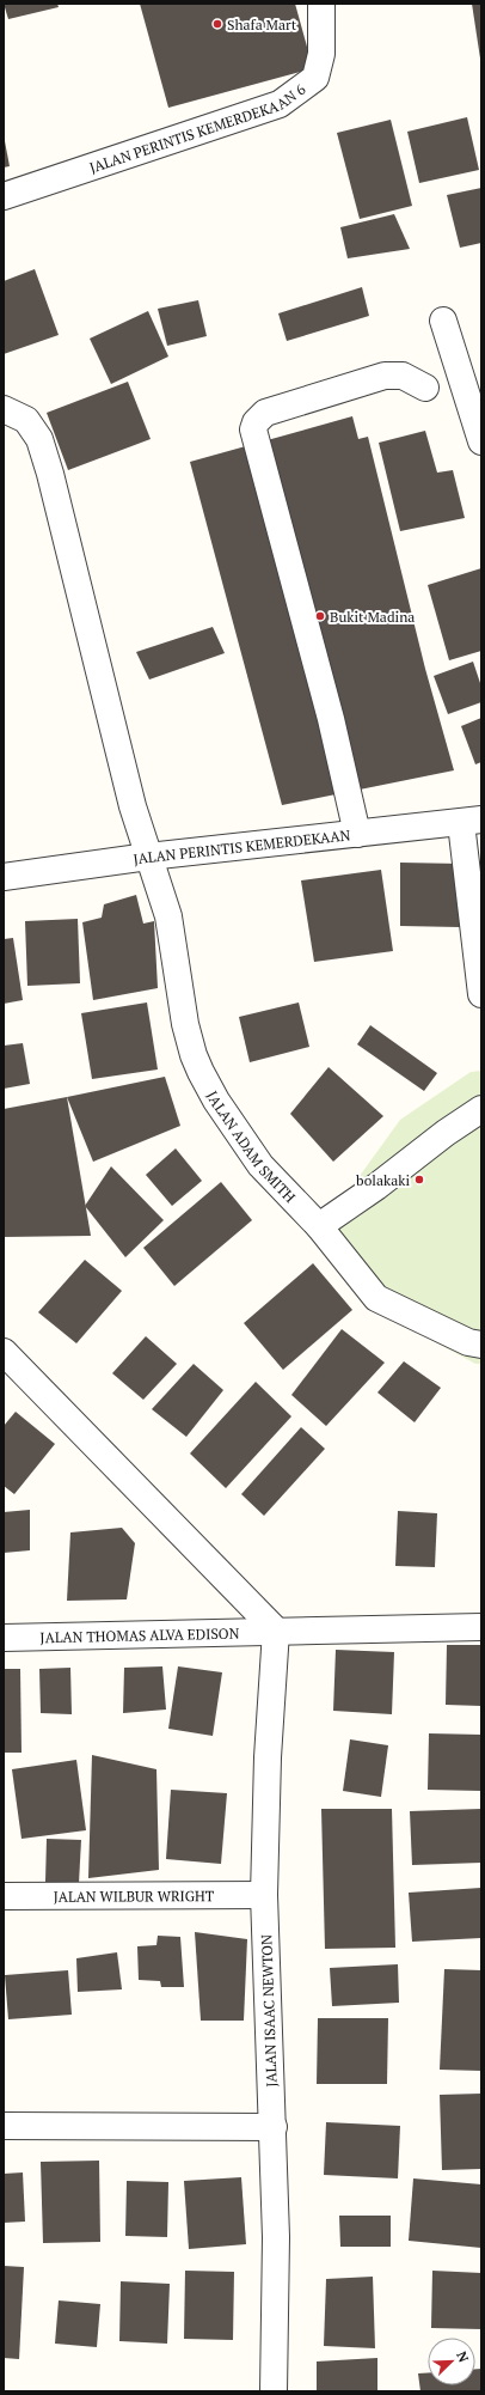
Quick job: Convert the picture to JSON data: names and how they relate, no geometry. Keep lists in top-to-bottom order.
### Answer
{
  "streets": {
    "street": [
      "JALAN PERINTIS KEMERDEKAAN 6",
      "JALAN PERINTIS KEMERDEKAAN",
      "JALAN ADAM SMITH",
      "JALAN THOMAS ALVA EDISON",
      "JALAN WILBUR WRIGHT",
      "JALAN ISAAC NEWTON"
    ]
  },
  "crossings": [
    ["JALAN PERINTIS KEMERDEKAAN", "JALAN ADAM SMITH"],
    ["JALAN THOMAS ALVA EDISON", "JALAN ISAAC NEWTON"],
    ["JALAN WILBUR WRIGHT", "JALAN ISAAC NEWTON"]
  ],
  "places": ["Shafa Mart", "Bukit Madina", "bolakaki"],
  "north": "top right"
}
